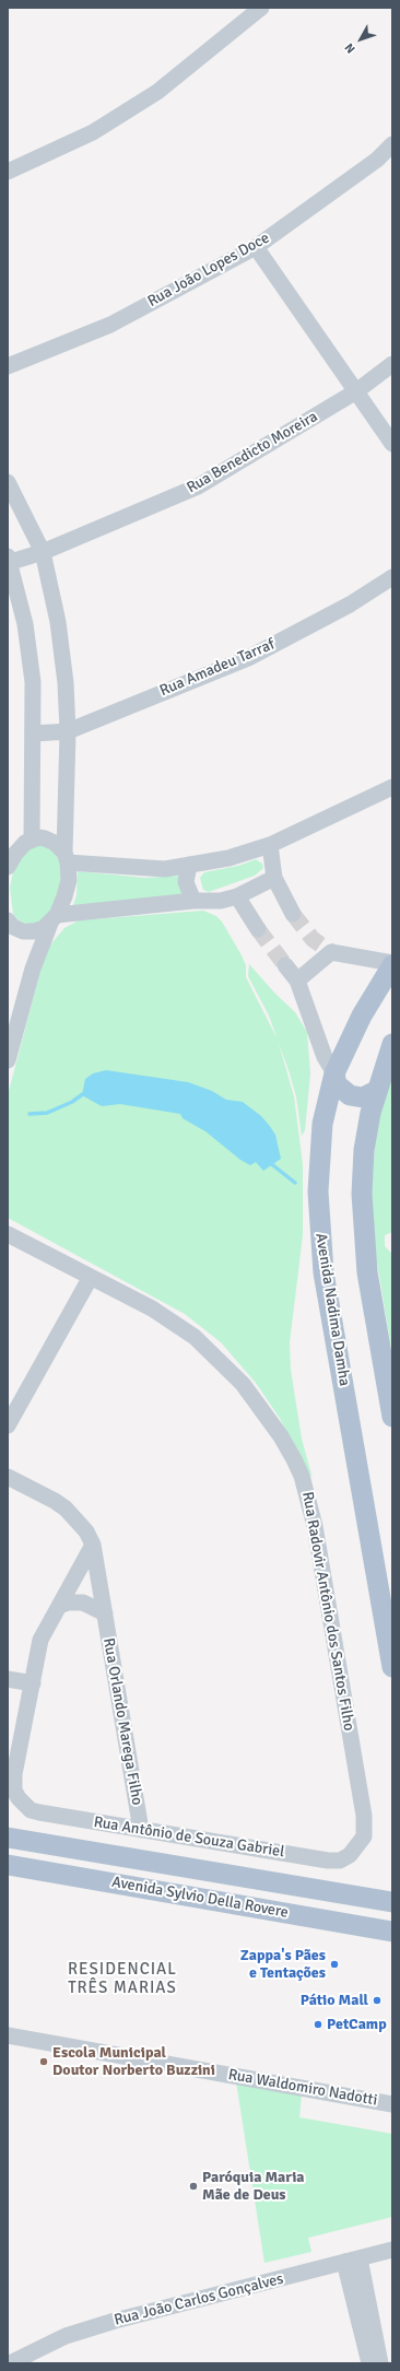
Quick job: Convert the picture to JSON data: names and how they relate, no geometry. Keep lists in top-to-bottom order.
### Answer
{
  "streets": {
    "main road": ["Avenida Nadima Damha", "Avenida Sylvio Della Rovere"],
    "street": [
      "Rua João Lopes Doce",
      "Rua Benedicto Moreira",
      "Rua Amadeu Tarraf",
      "Rua Radovir Antônio dos Santos Filho",
      "Rua Orlando Marega Filho",
      "Rua Antônio de Souza Gabriel",
      "Rua Waldomiro Nadotti",
      "Rua João Carlos Gonçalves"
    ]
  },
  "crossings": [
    ["Rua Radovir Antônio dos Santos Filho", "Rua Antônio de Souza Gabriel"],
    ["Rua Orlando Marega Filho", "Rua Antônio de Souza Gabriel"]
  ],
  "districts": ["RESIDENCIAL TRÊS MARIAS"],
  "places": [
    "Zappa's Pães e Tentações",
    "Pátio Mall",
    "PetCamp",
    "Escola Municipal Doutor Norberto Buzzini",
    "Paróquia Maria Mãe de Deus"
  ],
  "north": "bottom left"
}
